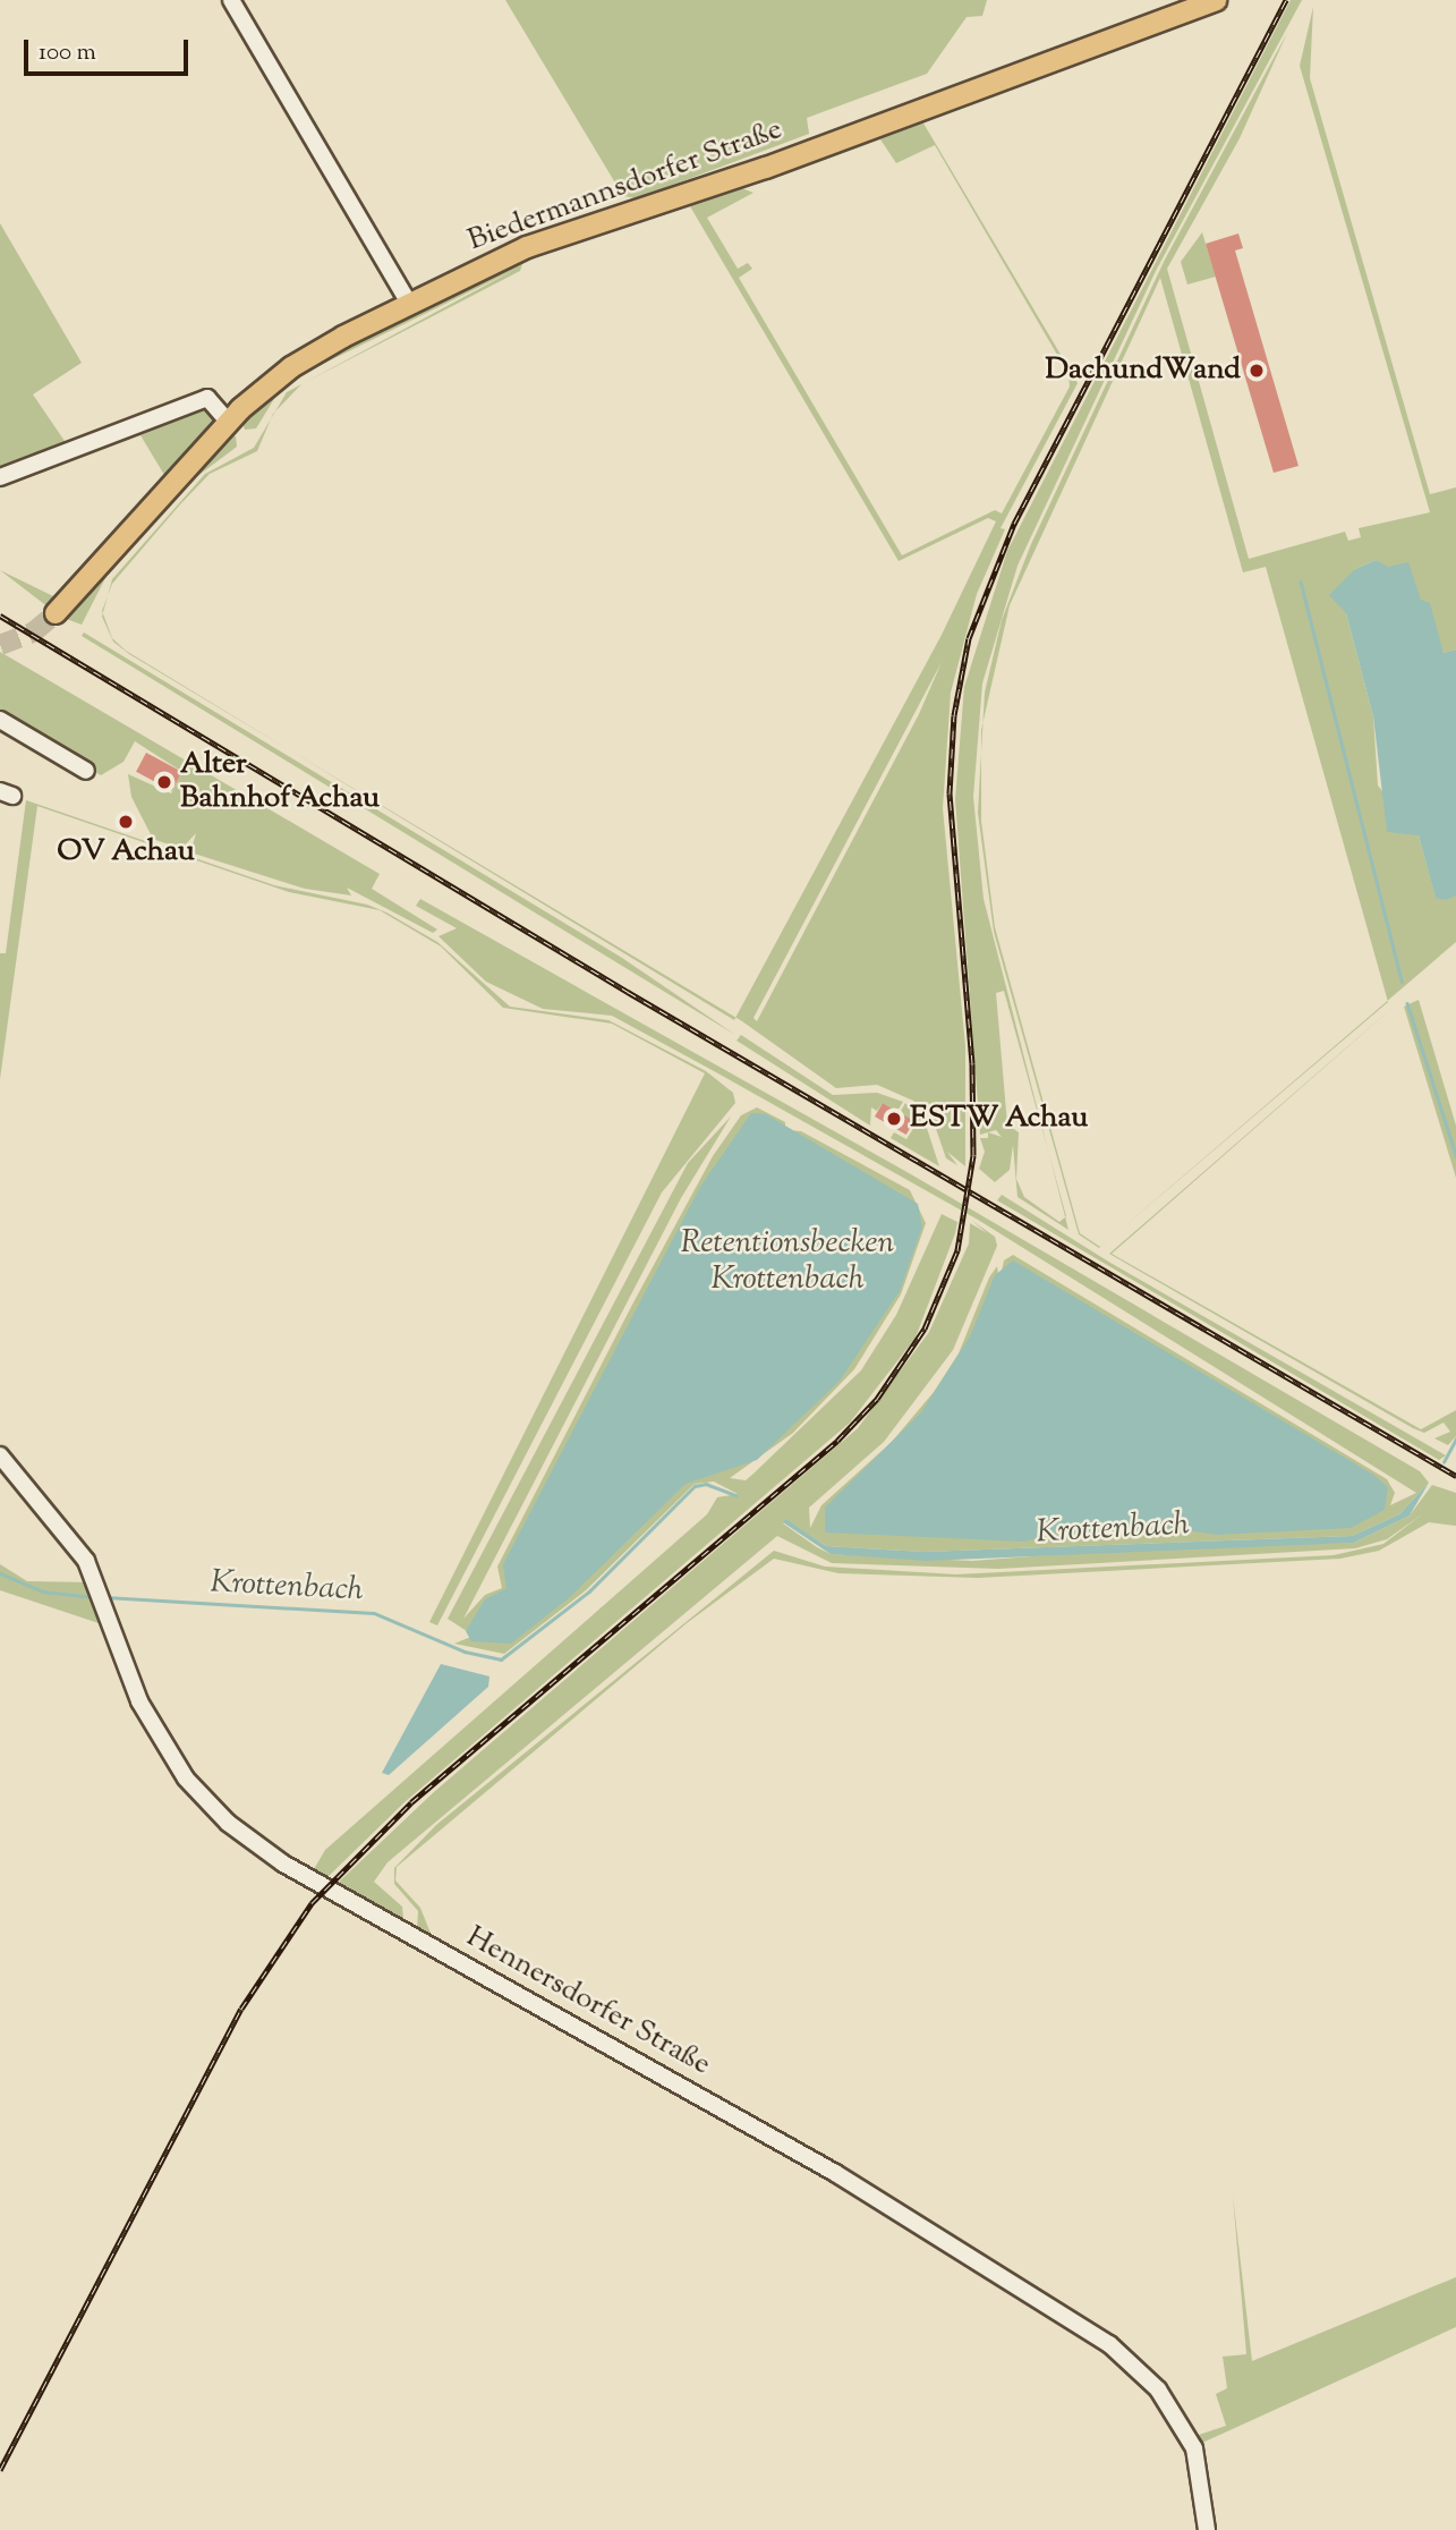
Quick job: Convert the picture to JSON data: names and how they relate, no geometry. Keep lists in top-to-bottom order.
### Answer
{
  "streets": {
    "main road": ["Biedermannsdorfer Straße"],
    "street": ["Hennersdorfer Straße"]
  },
  "water": ["Retentionsbecken Krottenbach", "Krottenbach"],
  "places": [
    "DachundWand",
    "Alter Bahnhof Achau",
    "OV Achau",
    "ESTW Achau"
  ],
  "scale_bar": "100 m"
}
